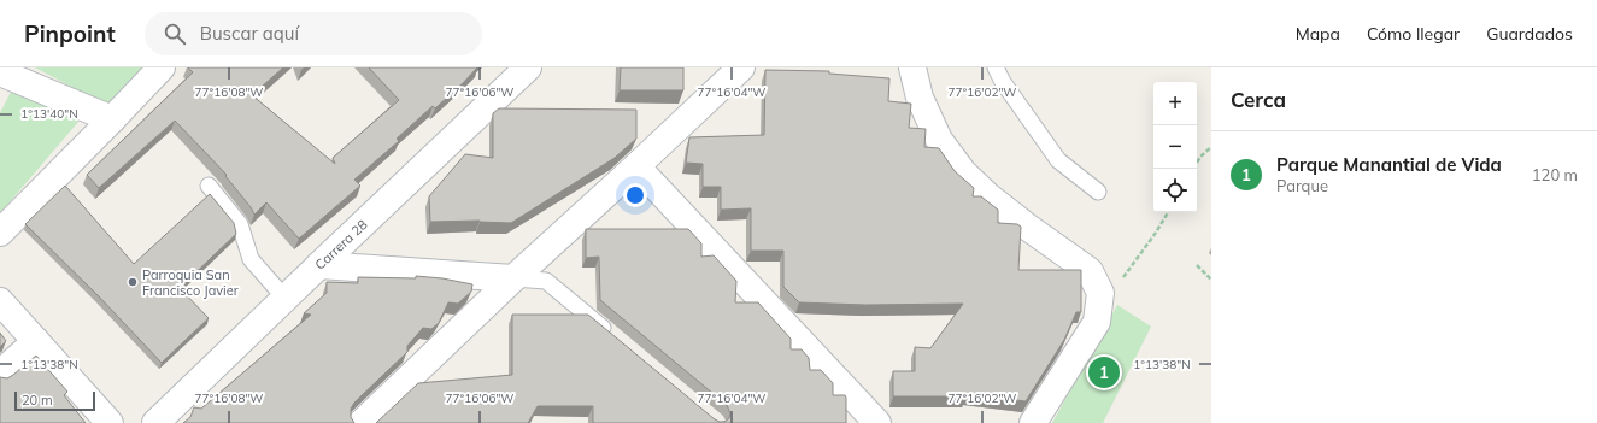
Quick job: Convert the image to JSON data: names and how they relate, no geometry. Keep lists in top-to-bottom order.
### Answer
{
  "streets": {
    "street": ["Carrera 28"]
  },
  "places": ["Parroquia San Francisco Javier"],
  "scale_bar": "20 m",
  "page": {
    "header": "Pinpoint",
    "search": "Buscar aquí",
    "nav": ["Mapa", "Cómo llegar", "Guardados"],
    "heading": "Cerca",
    "map_buttons": ["+", "−"],
    "list": [
      {
        "mark": "1",
        "name": "Parque Manantial de Vida",
        "note": "Parque",
        "value": "120 m"
      }
    ],
    "pins": "1",
    "scale": "20 m"
  },
  "coordinates": [
    "77°16'08\"W",
    "77°16'06\"W",
    "77°16'04\"W",
    "77°16'02\"W",
    "1°13'40\"N",
    "1°13'38\"N"
  ]
}
